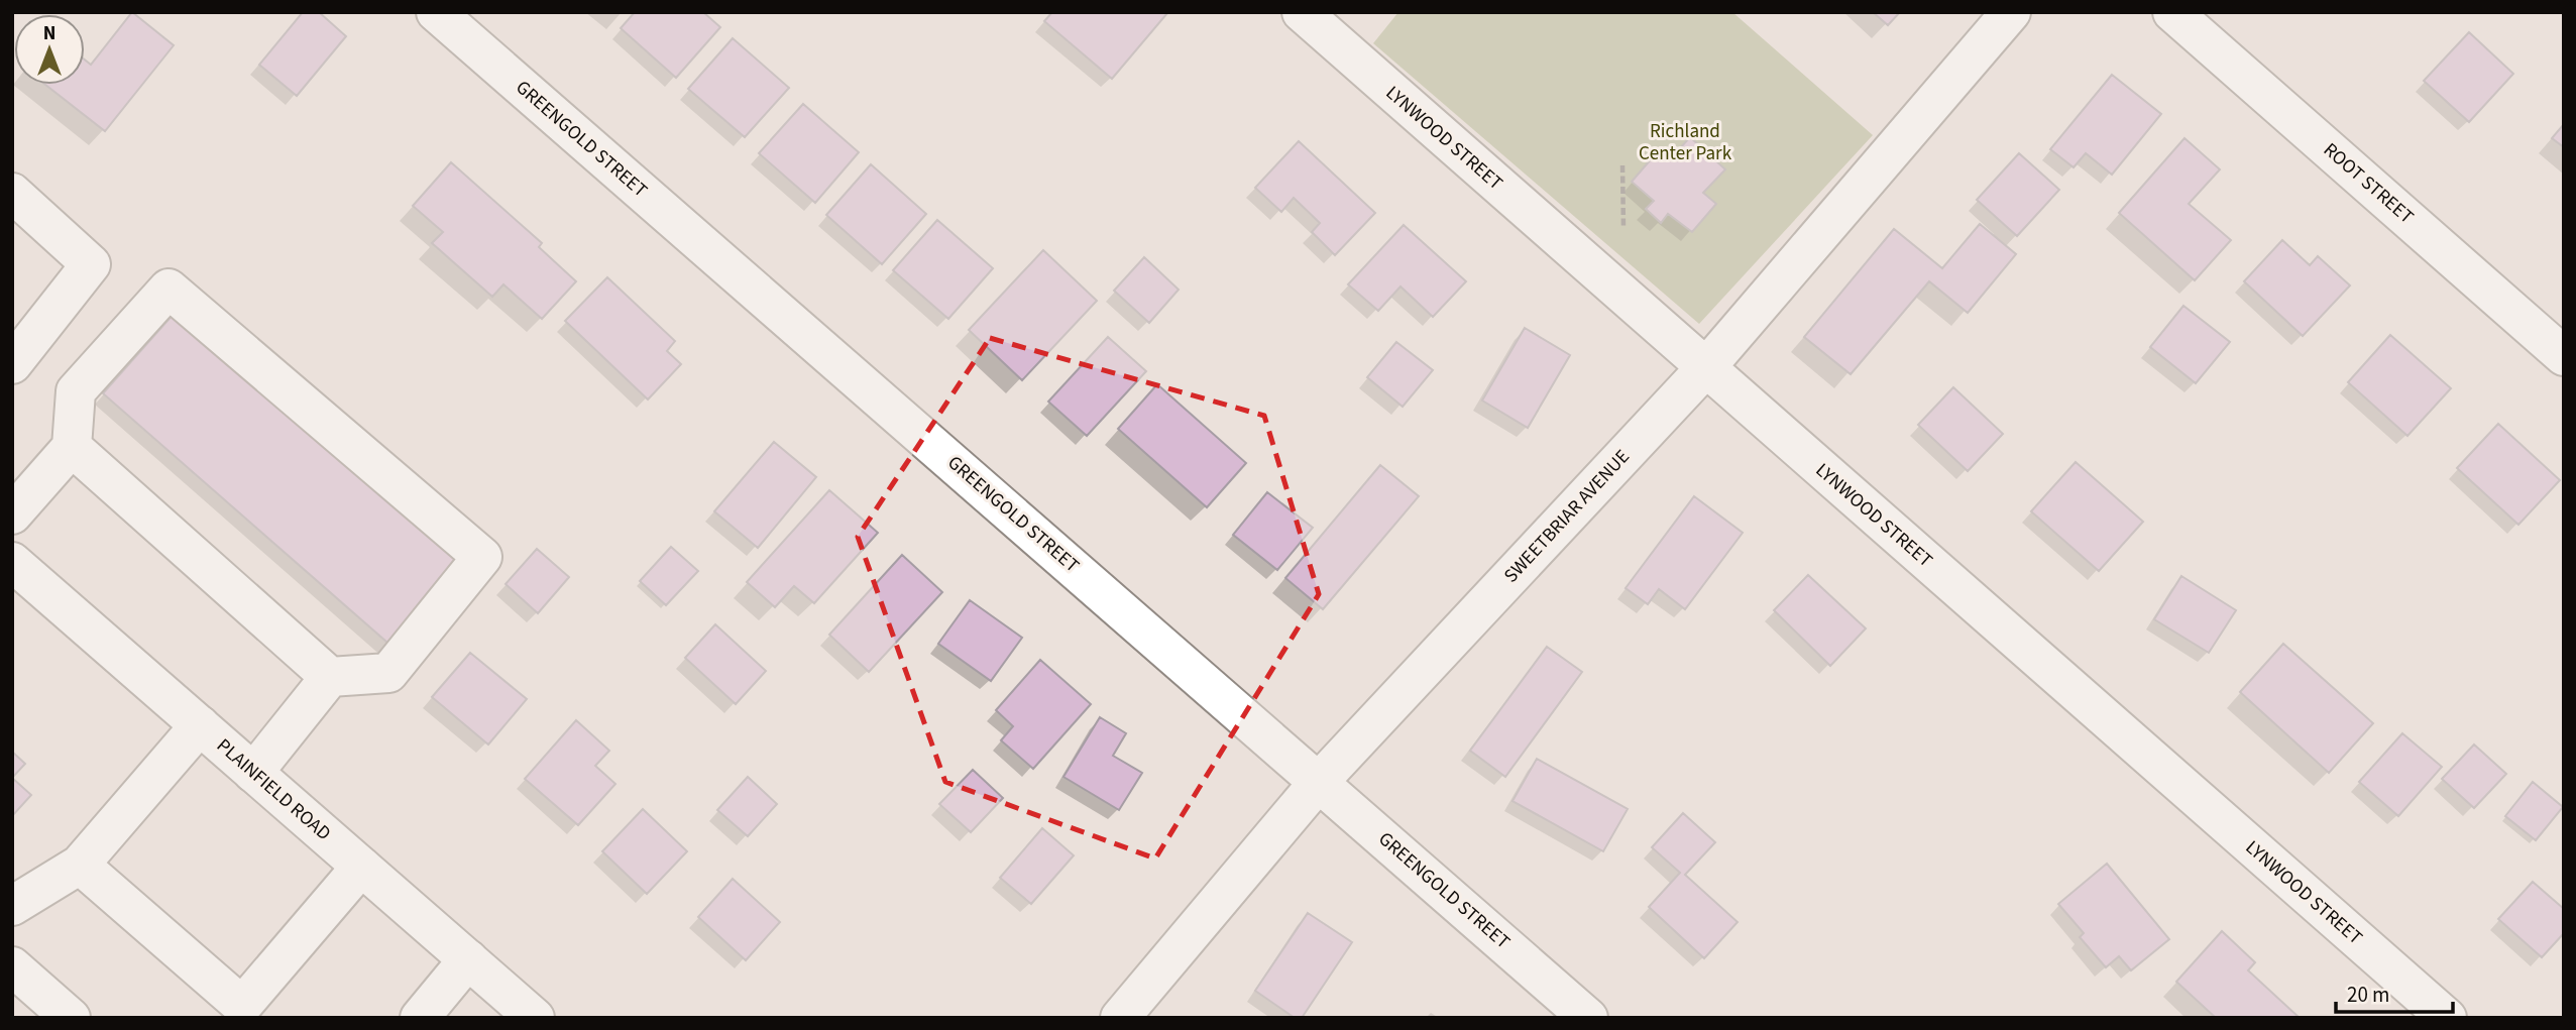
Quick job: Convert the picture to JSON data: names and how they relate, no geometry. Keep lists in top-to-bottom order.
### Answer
{
  "streets": {
    "street": [
      "LYNWOOD STREET",
      "GREENGOLD STREET",
      "ROOT STREET",
      "SWEETBRIAR AVENUE",
      "PLAINFIELD ROAD"
    ]
  },
  "crossings": [
    ["LYNWOOD STREET", "SWEETBRIAR AVENUE"],
    ["GREENGOLD STREET", "SWEETBRIAR AVENUE"]
  ],
  "parks": ["Richland Center Park"],
  "scale_bar": "20 m",
  "north": "top"
}
